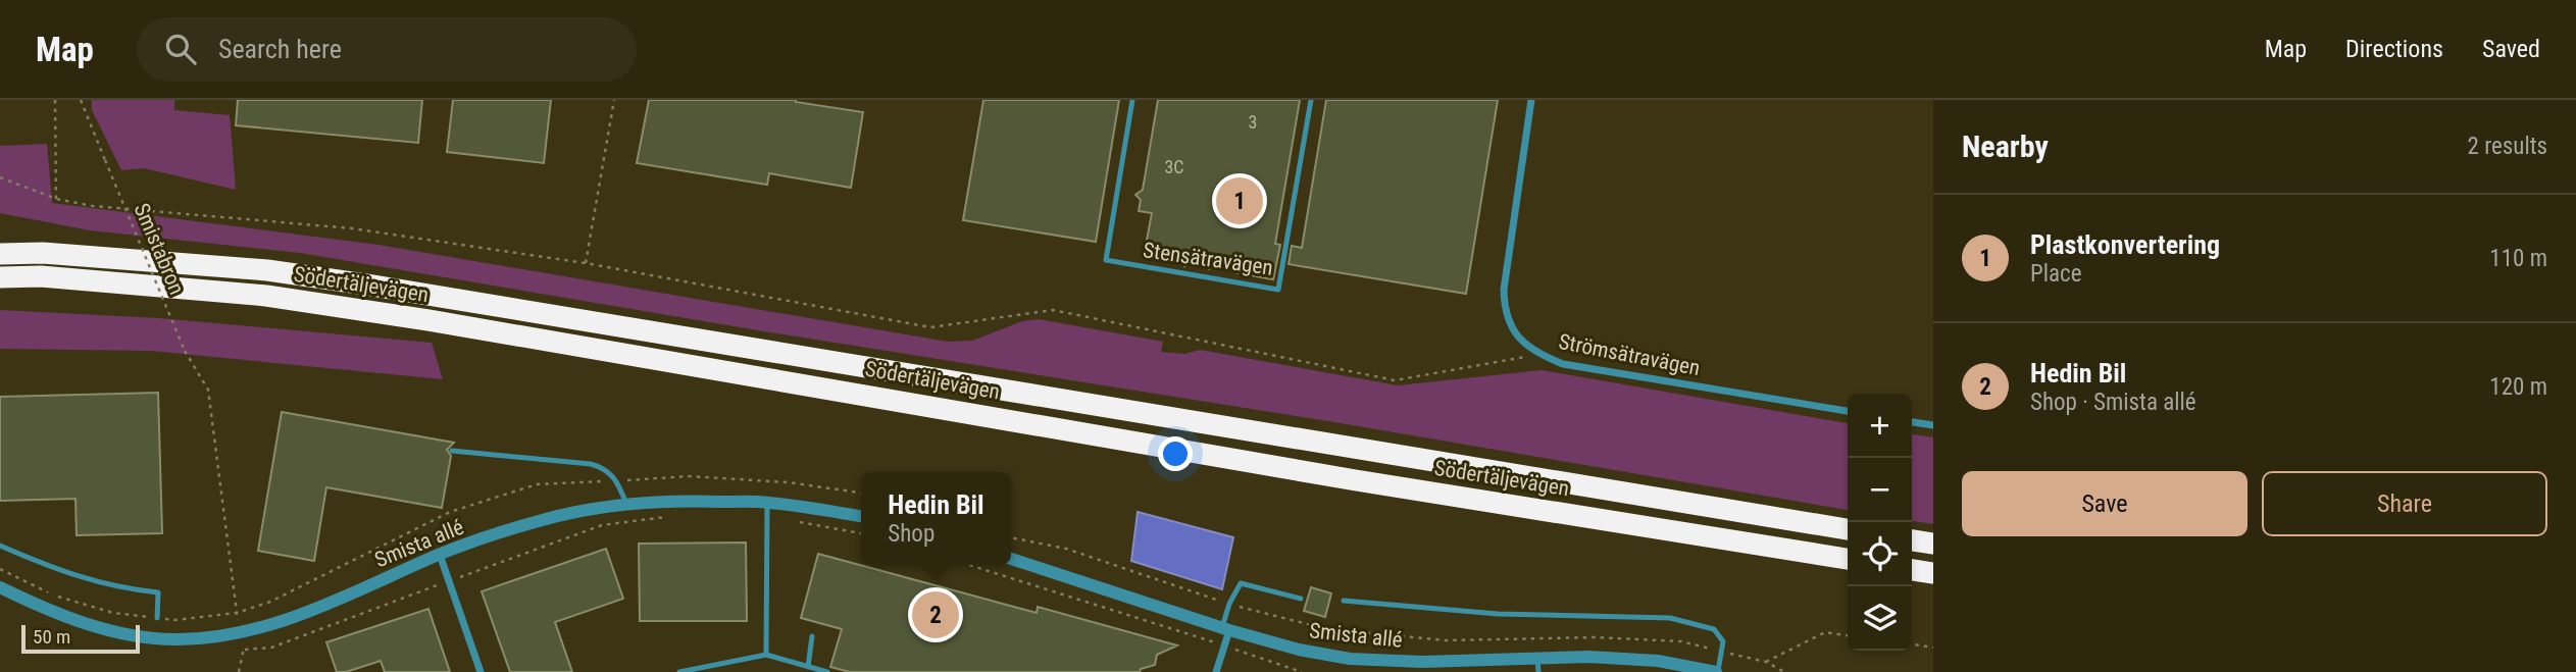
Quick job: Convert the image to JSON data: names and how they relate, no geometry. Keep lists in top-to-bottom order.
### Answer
{
  "streets": {
    "highway": ["Södertäljevägen"],
    "street": ["Strömsätravägen", "Smista allé"],
    "lane": ["Stensätravägen"],
    "path": ["Smistabron"]
  },
  "house_numbers": ["3", "3C"],
  "scale_bar": "50 m",
  "page": {
    "header": "Map",
    "search": "Search here",
    "nav": ["Map", "Directions", "Saved"],
    "heading": ["Nearby", "2 results"],
    "pins": ["1", "2"],
    "list": [
      {
        "mark": "1",
        "name": "Plastkonvertering",
        "note": "Place",
        "value": "110 m"
      },
      {
        "mark": "2",
        "name": "Hedin Bil",
        "note": "Shop · Smista allé",
        "value": "120 m"
      }
    ],
    "map_buttons": ["+", "−"],
    "buttons": ["Save", "Share"],
    "popup": ["Hedin Bil", "Shop"],
    "scale": "50 m"
  }
}
